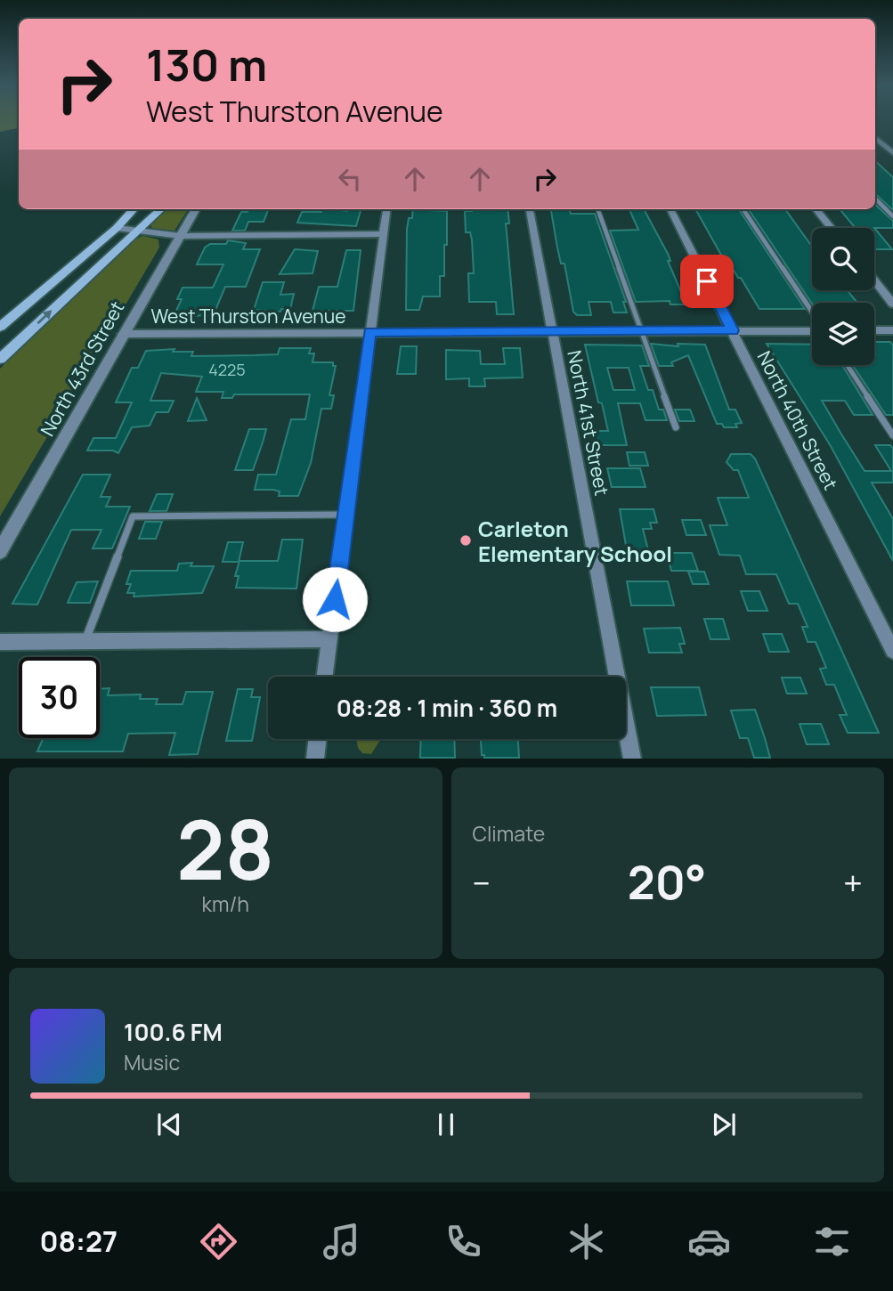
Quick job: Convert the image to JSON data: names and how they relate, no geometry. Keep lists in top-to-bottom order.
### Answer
{
  "streets": {
    "street": [
      "West Thurston Avenue",
      "North 43rd Street",
      "North 40th Street",
      "North 41st Street"
    ]
  },
  "crossings": [
    ["West Thurston Avenue", "North 43rd Street"],
    ["West Thurston Avenue", "North 40th Street"],
    ["West Thurston Avenue", "North 41st Street"]
  ],
  "places": ["Carleton Elementary School"],
  "house_numbers": ["4225"],
  "page": {
    "turn": ["130 m", "West Thurston Avenue"],
    "limit": "30",
    "trip": "08:28 · 1 min · 360 m",
    "tile": [
      ["28", "km/h"],
      "Climate"
    ],
    "heat": ["−", "20°", "+"],
    "song": ["100.6 FM", "Music"],
    "tabs": "08:27"
  }
}
